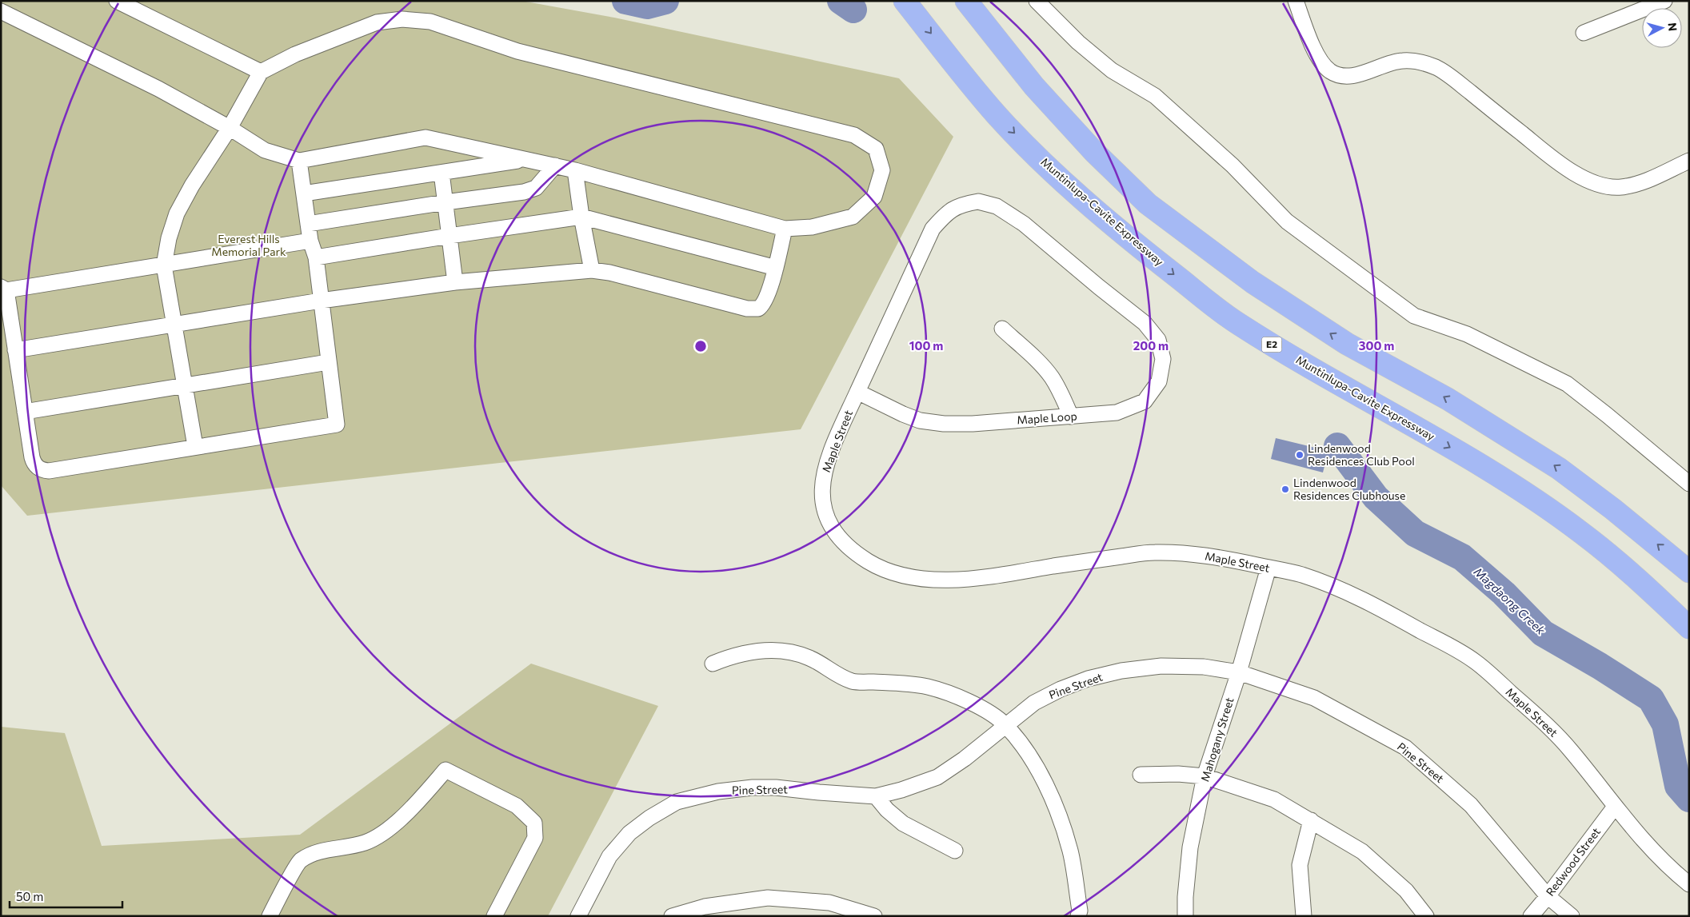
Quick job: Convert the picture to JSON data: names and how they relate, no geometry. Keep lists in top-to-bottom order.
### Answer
{
  "streets": {
    "highway": ["Muntinlupa-Cavite Expressway", "E2"],
    "street": [
      "Maple Loop",
      "Maple Street",
      "Pine Street",
      "Mahogany Street",
      "Redwood Street"
    ]
  },
  "crossings": [
    ["Maple Loop", "Maple Street"],
    ["Maple Street", "Mahogany Street"],
    ["Maple Street", "Redwood Street"],
    ["Pine Street", "Mahogany Street"],
    ["Pine Street", "Redwood Street"]
  ],
  "water": ["Magdaong Creek"],
  "parks": ["Everest Hills Memorial Park"],
  "places": ["Lindenwood Residences Club Pool", "Lindenwood Residences Clubhouse"],
  "scale_bar": "50 m",
  "north": "right",
  "rings": ["100 m", "200 m", "300 m"]
}
